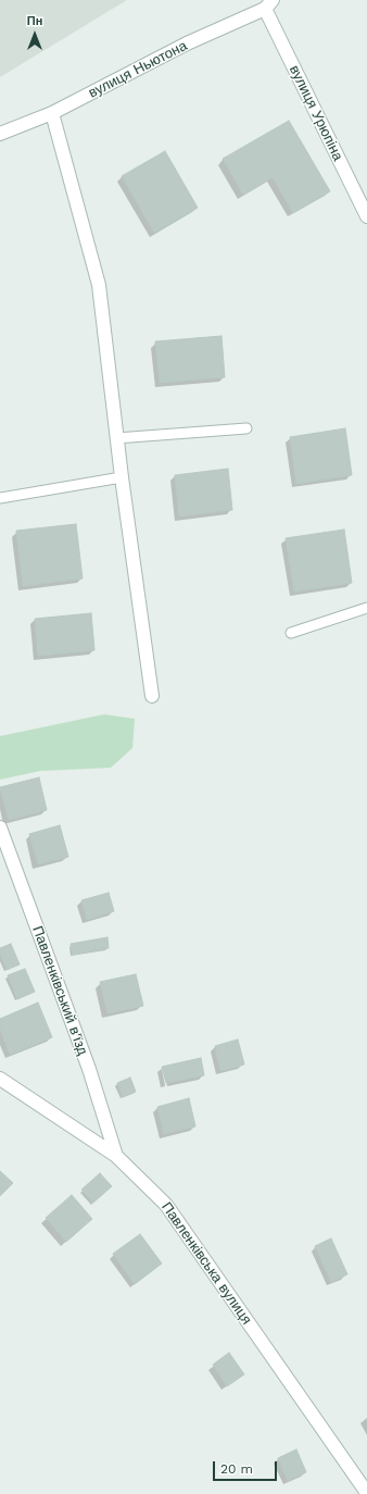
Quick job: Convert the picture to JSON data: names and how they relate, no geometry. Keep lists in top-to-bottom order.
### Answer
{
  "streets": {
    "street": [
      "вулиця Ньютона",
      "вулиця Урюпіна",
      "Павленківський в'їзд",
      "Павленківська вулиця"
    ]
  },
  "crossings": [
    ["вулиця Ньютона", "вулиця Урюпіна"],
    ["Павленківський в'їзд", "Павленківська вулиця"]
  ],
  "scale_bar": "20 m",
  "north": "top"
}
